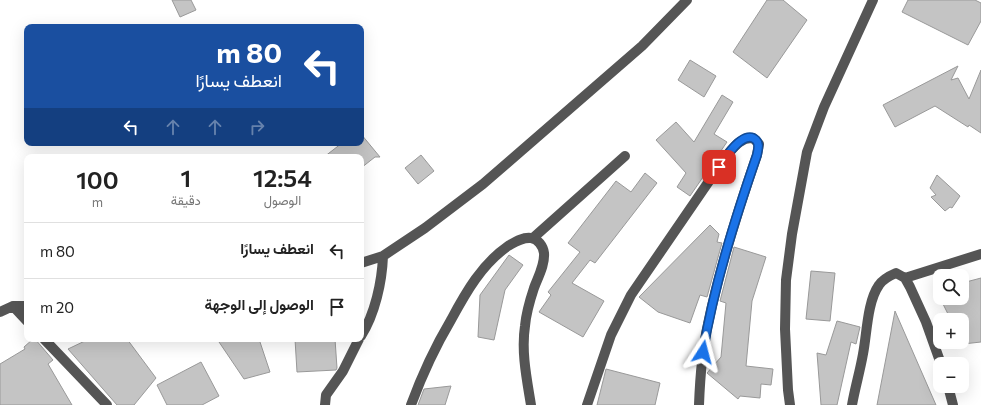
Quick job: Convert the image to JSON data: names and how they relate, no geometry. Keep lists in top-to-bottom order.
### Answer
{
  "page": {
    "turn": ["80 m", "انعطف يسارًا"],
    "eta": [
      "12:54",
      "الوصول",
      "1",
      "دقيقة",
      "100",
      "m"
    ],
    "list": [
      {
        "name": "انعطف يسارًا",
        "value": "80 m"
      },
      {
        "name": "الوصول إلى الوجهة",
        "value": "20 m"
      }
    ],
    "map_buttons": ["+", "−"]
  }
}
